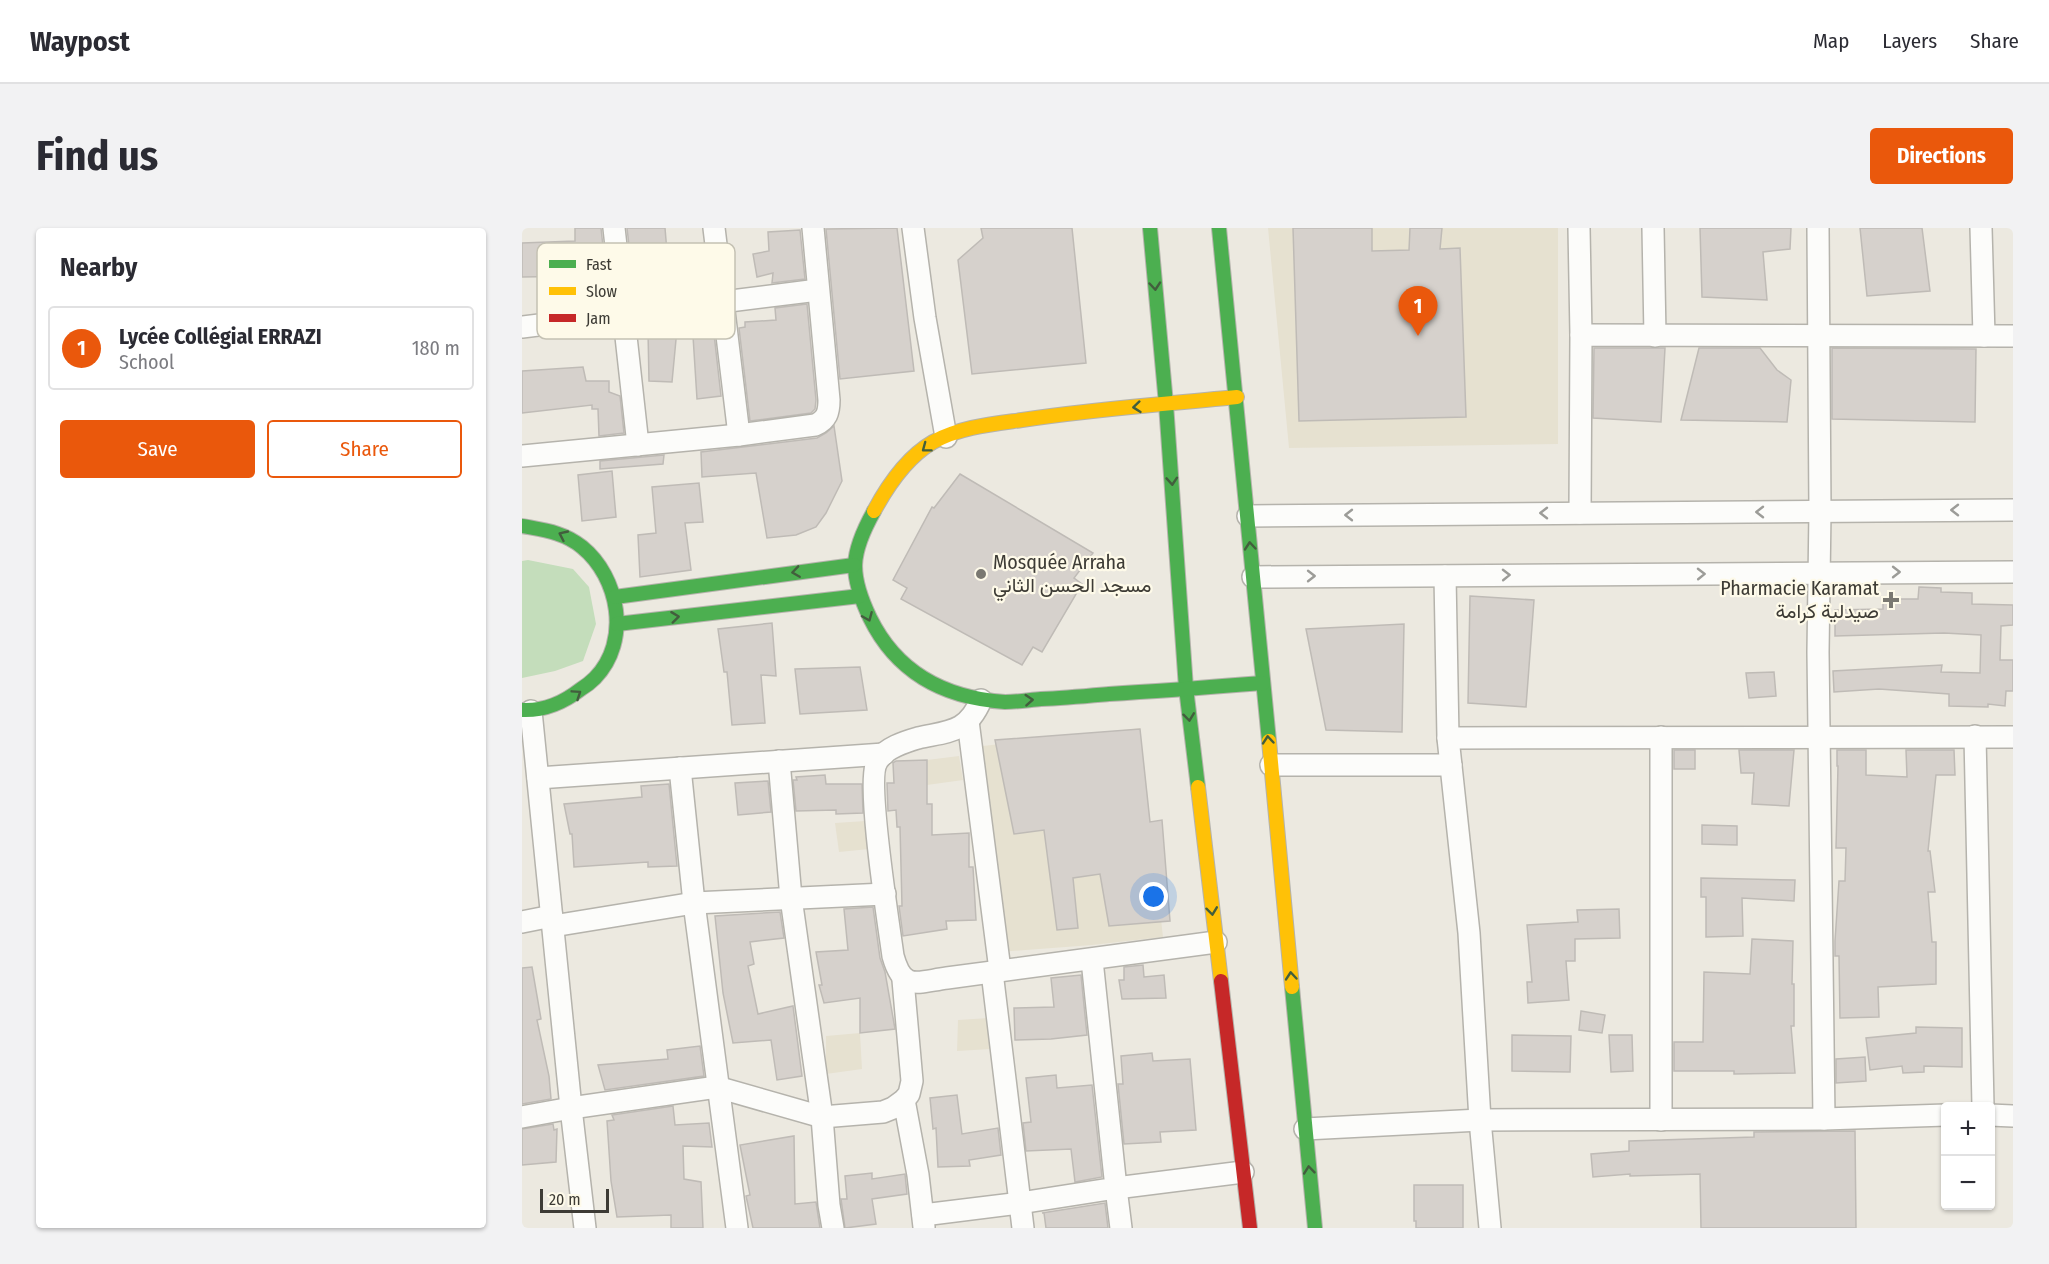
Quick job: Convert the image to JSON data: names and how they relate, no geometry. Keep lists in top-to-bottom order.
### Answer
{
  "places": {
    "other": ["Mosquée Arraha مسجد الحسن الثاني"],
    "health": ["Pharmacie Karamat صيدلية كرامة"]
  },
  "legend": ["Fast", "Slow", "Jam"],
  "scale_bar": "20 m",
  "page": {
    "header": "Waypost",
    "nav": ["Map", "Layers", "Share"],
    "buttons": [
      "Directions",
      ["Save", "Share"]
    ],
    "title": "Find us",
    "heading": "Nearby",
    "pins": "1",
    "list": [
      {
        "mark": "1",
        "name": "Lycée Collégial ERRAZI",
        "note": "School",
        "value": "180 m"
      }
    ],
    "map_buttons": ["+", "−"],
    "scale": "20 m"
  }
}
